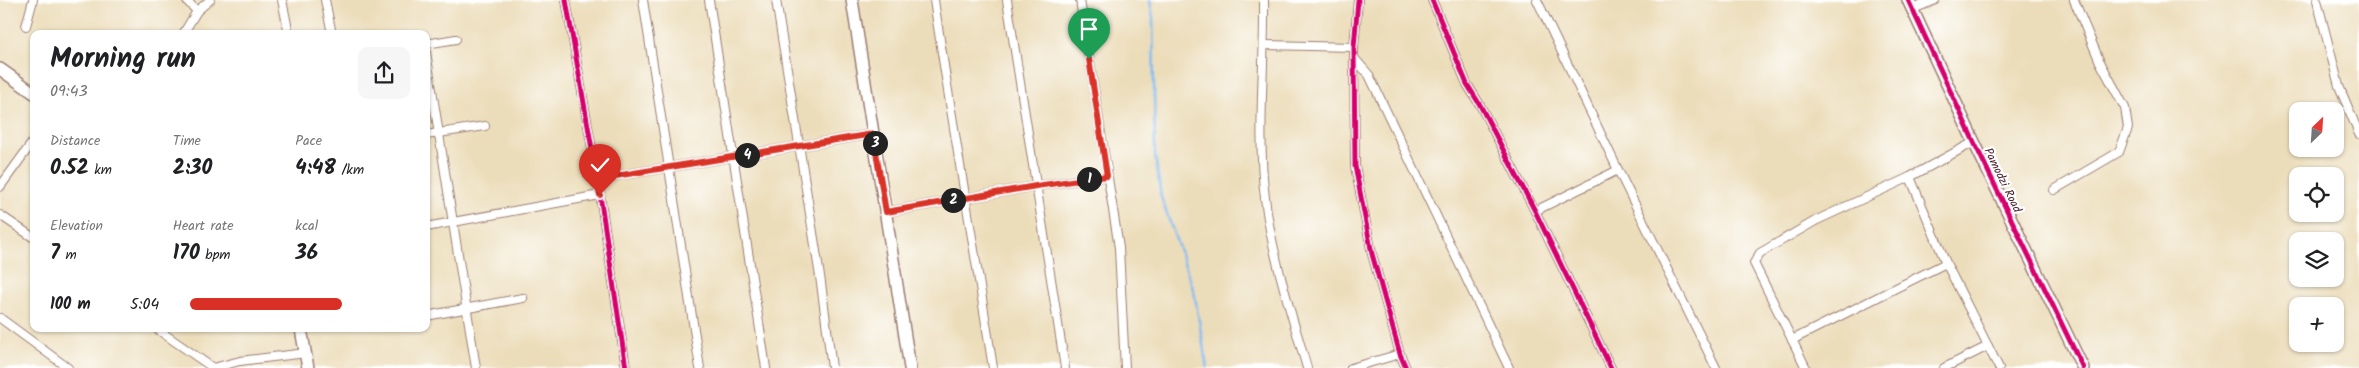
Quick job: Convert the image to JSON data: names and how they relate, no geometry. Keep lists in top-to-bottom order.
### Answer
{
  "streets": {
    "street": ["Pamodzi Road"]
  },
  "north": "top right",
  "page": {
    "heading": ["Morning run", "09:43"],
    "map_buttons": "+",
    "stats": [
      ["Distance", "0.52 km"],
      ["Time", "2:30"],
      ["Pace", "4:48 /km"],
      ["Elevation", "7 m"],
      ["Heart rate", "170 bpm"],
      ["kcal", "36"]
    ],
    "pins": [
      "3",
      "4",
      "1",
      "2"
    ],
    "list": [
      {
        "name": "100 m",
        "note": "5:04"
      }
    ]
  }
}
